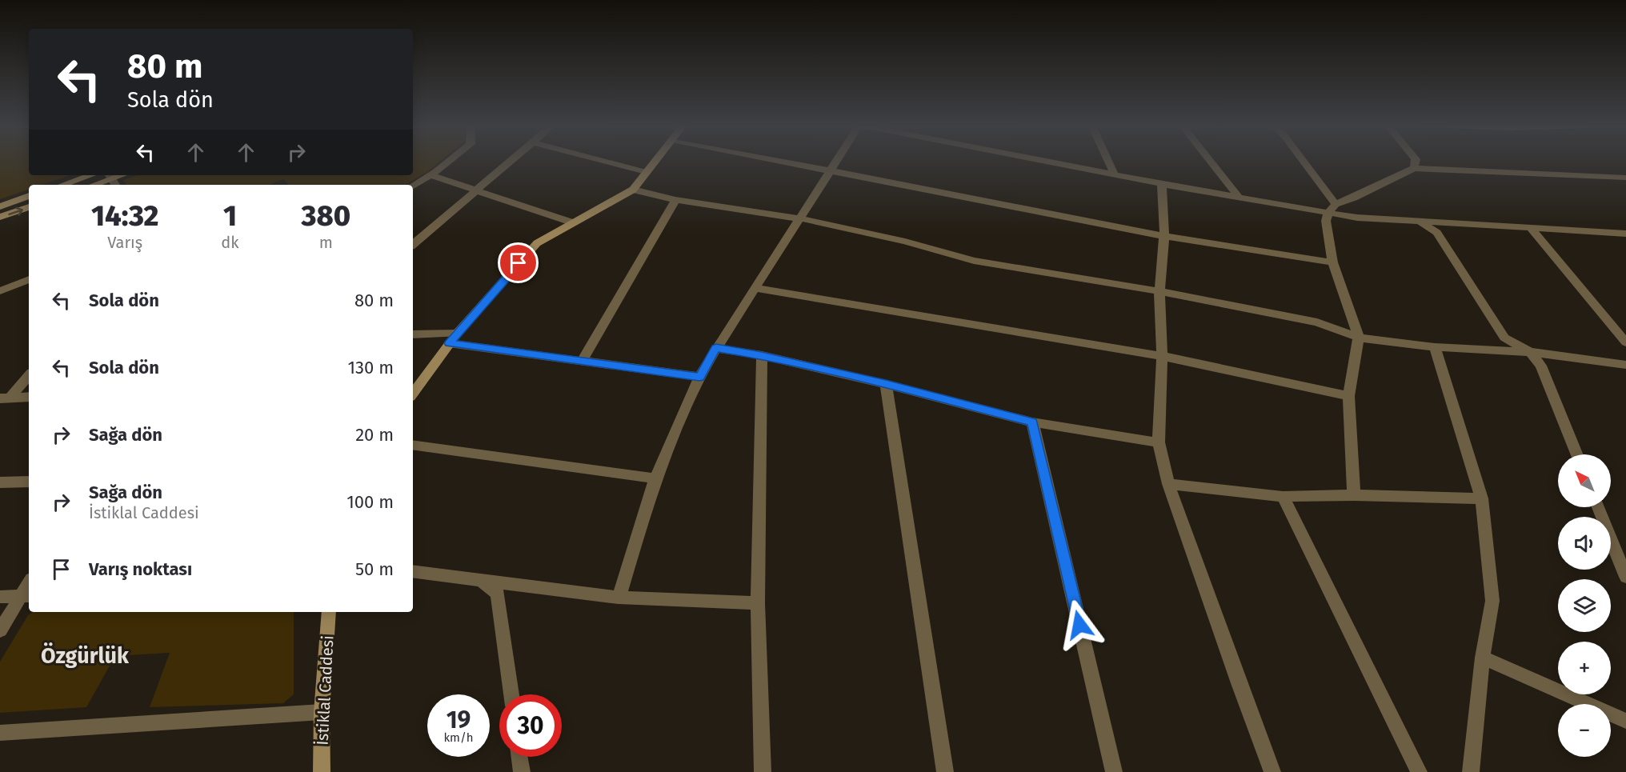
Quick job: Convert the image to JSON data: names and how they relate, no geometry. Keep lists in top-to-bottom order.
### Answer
{
  "streets": {
    "street": ["İstiklal Caddesi"]
  },
  "districts": ["Özgürlük"],
  "north": "top left",
  "page": {
    "turn": ["80 m", "Sola dön"],
    "eta": [
      "14:32",
      "Varış",
      "1",
      "dk",
      "380",
      "m"
    ],
    "list": [
      {
        "name": "Sola dön",
        "value": "80 m"
      },
      {
        "name": "Sola dön",
        "value": "130 m"
      },
      {
        "name": "Sağa dön",
        "value": "20 m"
      },
      {
        "name": "Sağa dön",
        "note": "İstiklal Caddesi",
        "value": "100 m"
      },
      {
        "name": "Varış noktası",
        "value": "50 m"
      }
    ],
    "map_buttons": ["+", "−"],
    "speed": "19 km/h",
    "limit": "30"
  }
}
